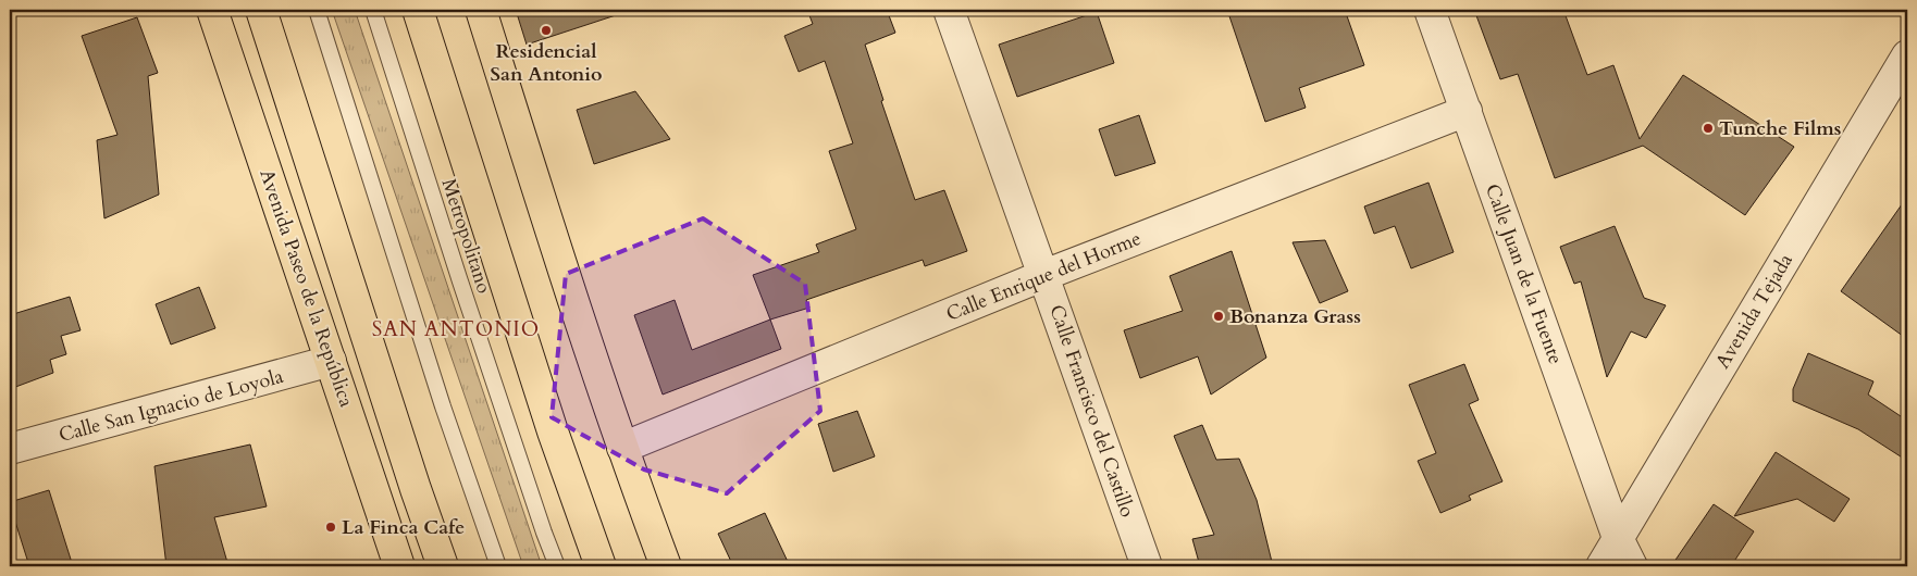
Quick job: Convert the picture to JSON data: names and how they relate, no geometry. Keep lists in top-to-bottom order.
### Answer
{
  "streets": {
    "main road": ["Avenida Paseo de la República"],
    "street": [
      "Calle Juan de la Fuente",
      "Calle Enrique del Horme",
      "Avenida Tejada",
      "Calle San Ignacio de Loyola",
      "Calle Francisco del Castillo"
    ],
    "lane": ["Metropolitano"]
  },
  "crossings": [
    ["Calle Juan de la Fuente", "Calle Enrique del Horme"],
    ["Calle Juan de la Fuente", "Avenida Tejada"],
    ["Calle Enrique del Horme", "Calle Francisco del Castillo"],
    ["Avenida Paseo de la República", "Calle San Ignacio de Loyola"]
  ],
  "districts": ["SAN ANTONIO"],
  "places": [
    "Residencial San Antonio",
    "Tunche Films",
    "Bonanza Grass",
    "La Finca Cafe"
  ]
}
